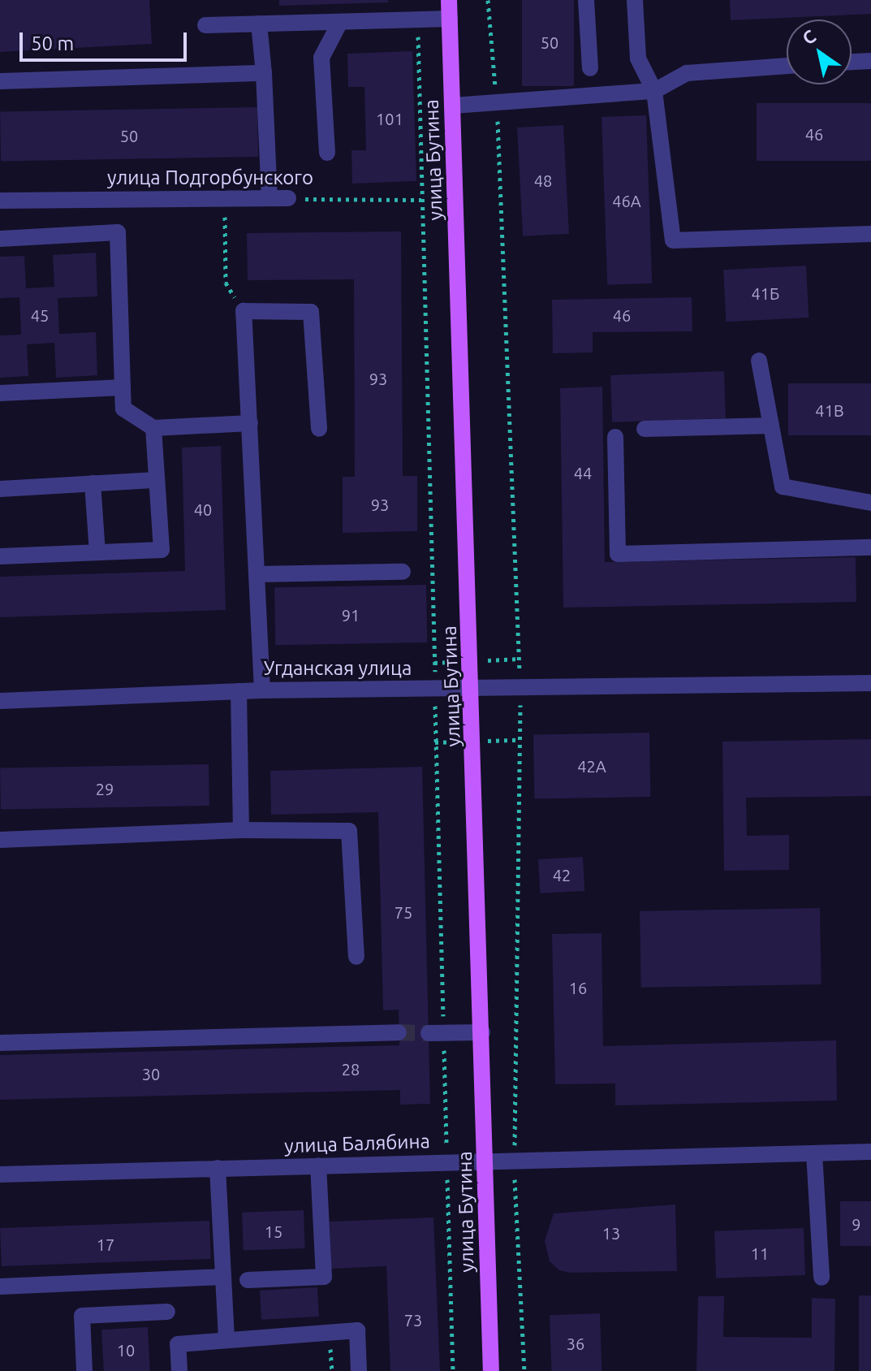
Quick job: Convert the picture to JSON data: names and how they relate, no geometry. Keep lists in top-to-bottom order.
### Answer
{
  "streets": {
    "main road": ["улица Бутина"],
    "street": ["улица Подгорбунского", "Угданская улица", "улица Балябина"]
  },
  "crossings": [
    ["улица Бутина", "Угданская улица"],
    ["улица Бутина", "улица Балябина"]
  ],
  "house_numbers": [
    "50",
    "101",
    "46",
    "50",
    "48",
    "46А",
    "41Б",
    "45",
    "46",
    "93",
    "41В",
    "44",
    "93",
    "40",
    "91",
    "42А",
    "29",
    "42",
    "75",
    "16",
    "28",
    "30",
    "9",
    "15",
    "13",
    "17",
    "11",
    "73",
    "36",
    "10"
  ],
  "scale_bar": "50 m",
  "north": "top left"
}
